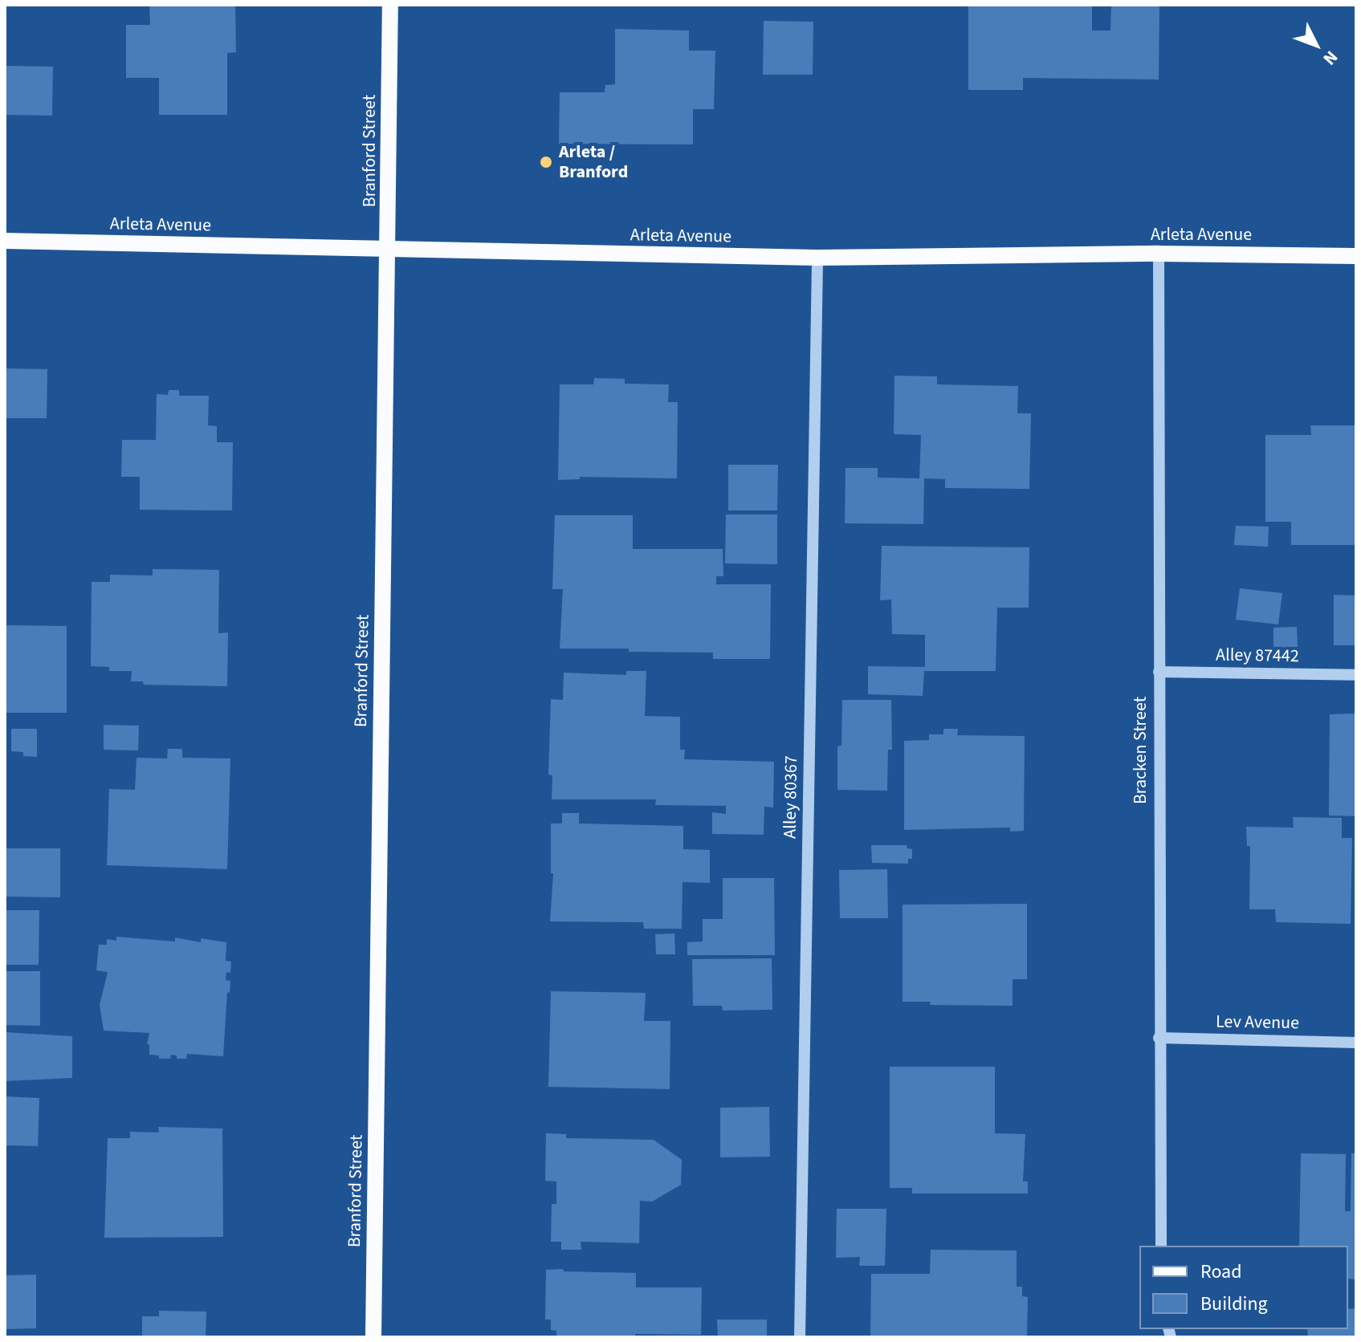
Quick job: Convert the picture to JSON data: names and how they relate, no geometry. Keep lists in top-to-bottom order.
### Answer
{
  "streets": {
    "main road": ["Branford Street", "Arleta Avenue"],
    "street": [
      "Alley 87442",
      "Bracken Street",
      "Alley 80367",
      "Lev Avenue"
    ]
  },
  "crossings": [
    ["Branford Street", "Arleta Avenue"],
    ["Arleta Avenue", "Bracken Street"],
    ["Arleta Avenue", "Alley 80367"],
    ["Alley 87442", "Bracken Street"],
    ["Bracken Street", "Lev Avenue"]
  ],
  "places": ["Arleta / Branford"],
  "legend": ["Road", "Building"],
  "north": "bottom right"
}
